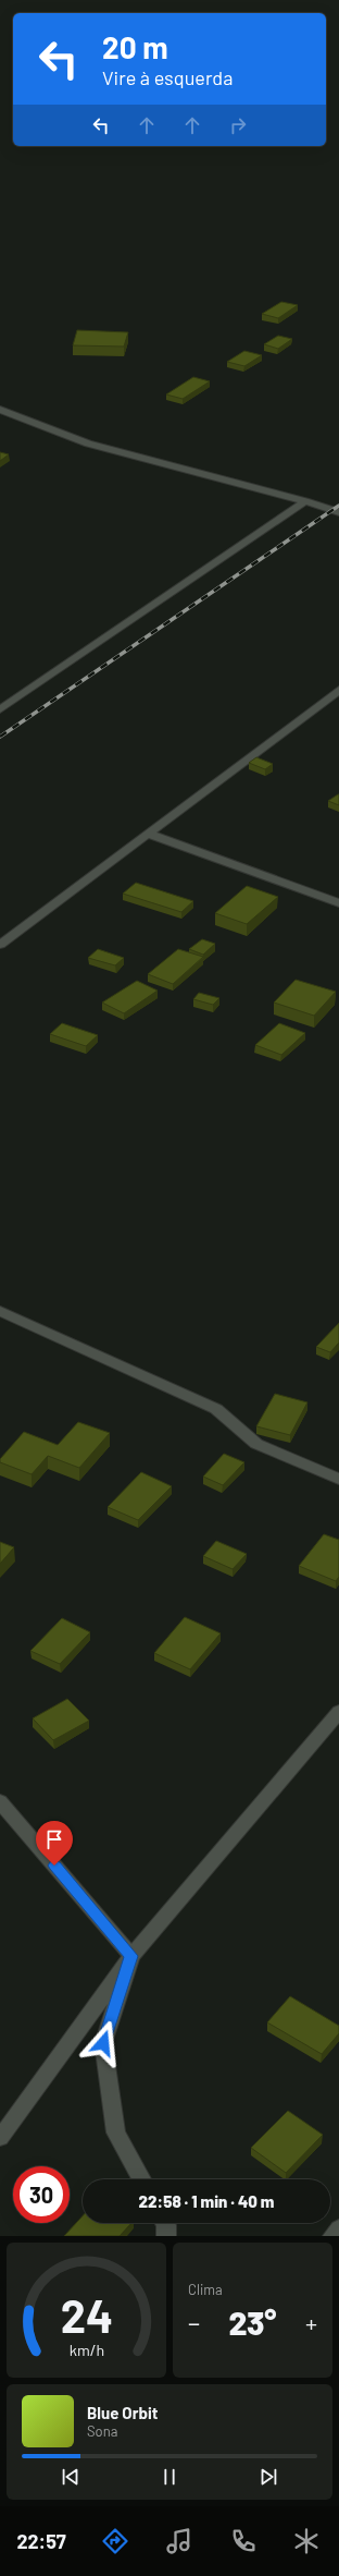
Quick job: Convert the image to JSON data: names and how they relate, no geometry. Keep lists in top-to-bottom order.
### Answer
{
  "page": {
    "turn": ["20 m", "Vire à esquerda"],
    "limit": "30",
    "trip": "22:58 · 1 min · 40 m",
    "tile": "Clima",
    "heat": ["−", "23°", "+"],
    "song": ["Blue Orbit", "Sona"],
    "tabs": "22:57",
    "gauge": ["24", "km/h"]
  }
}
